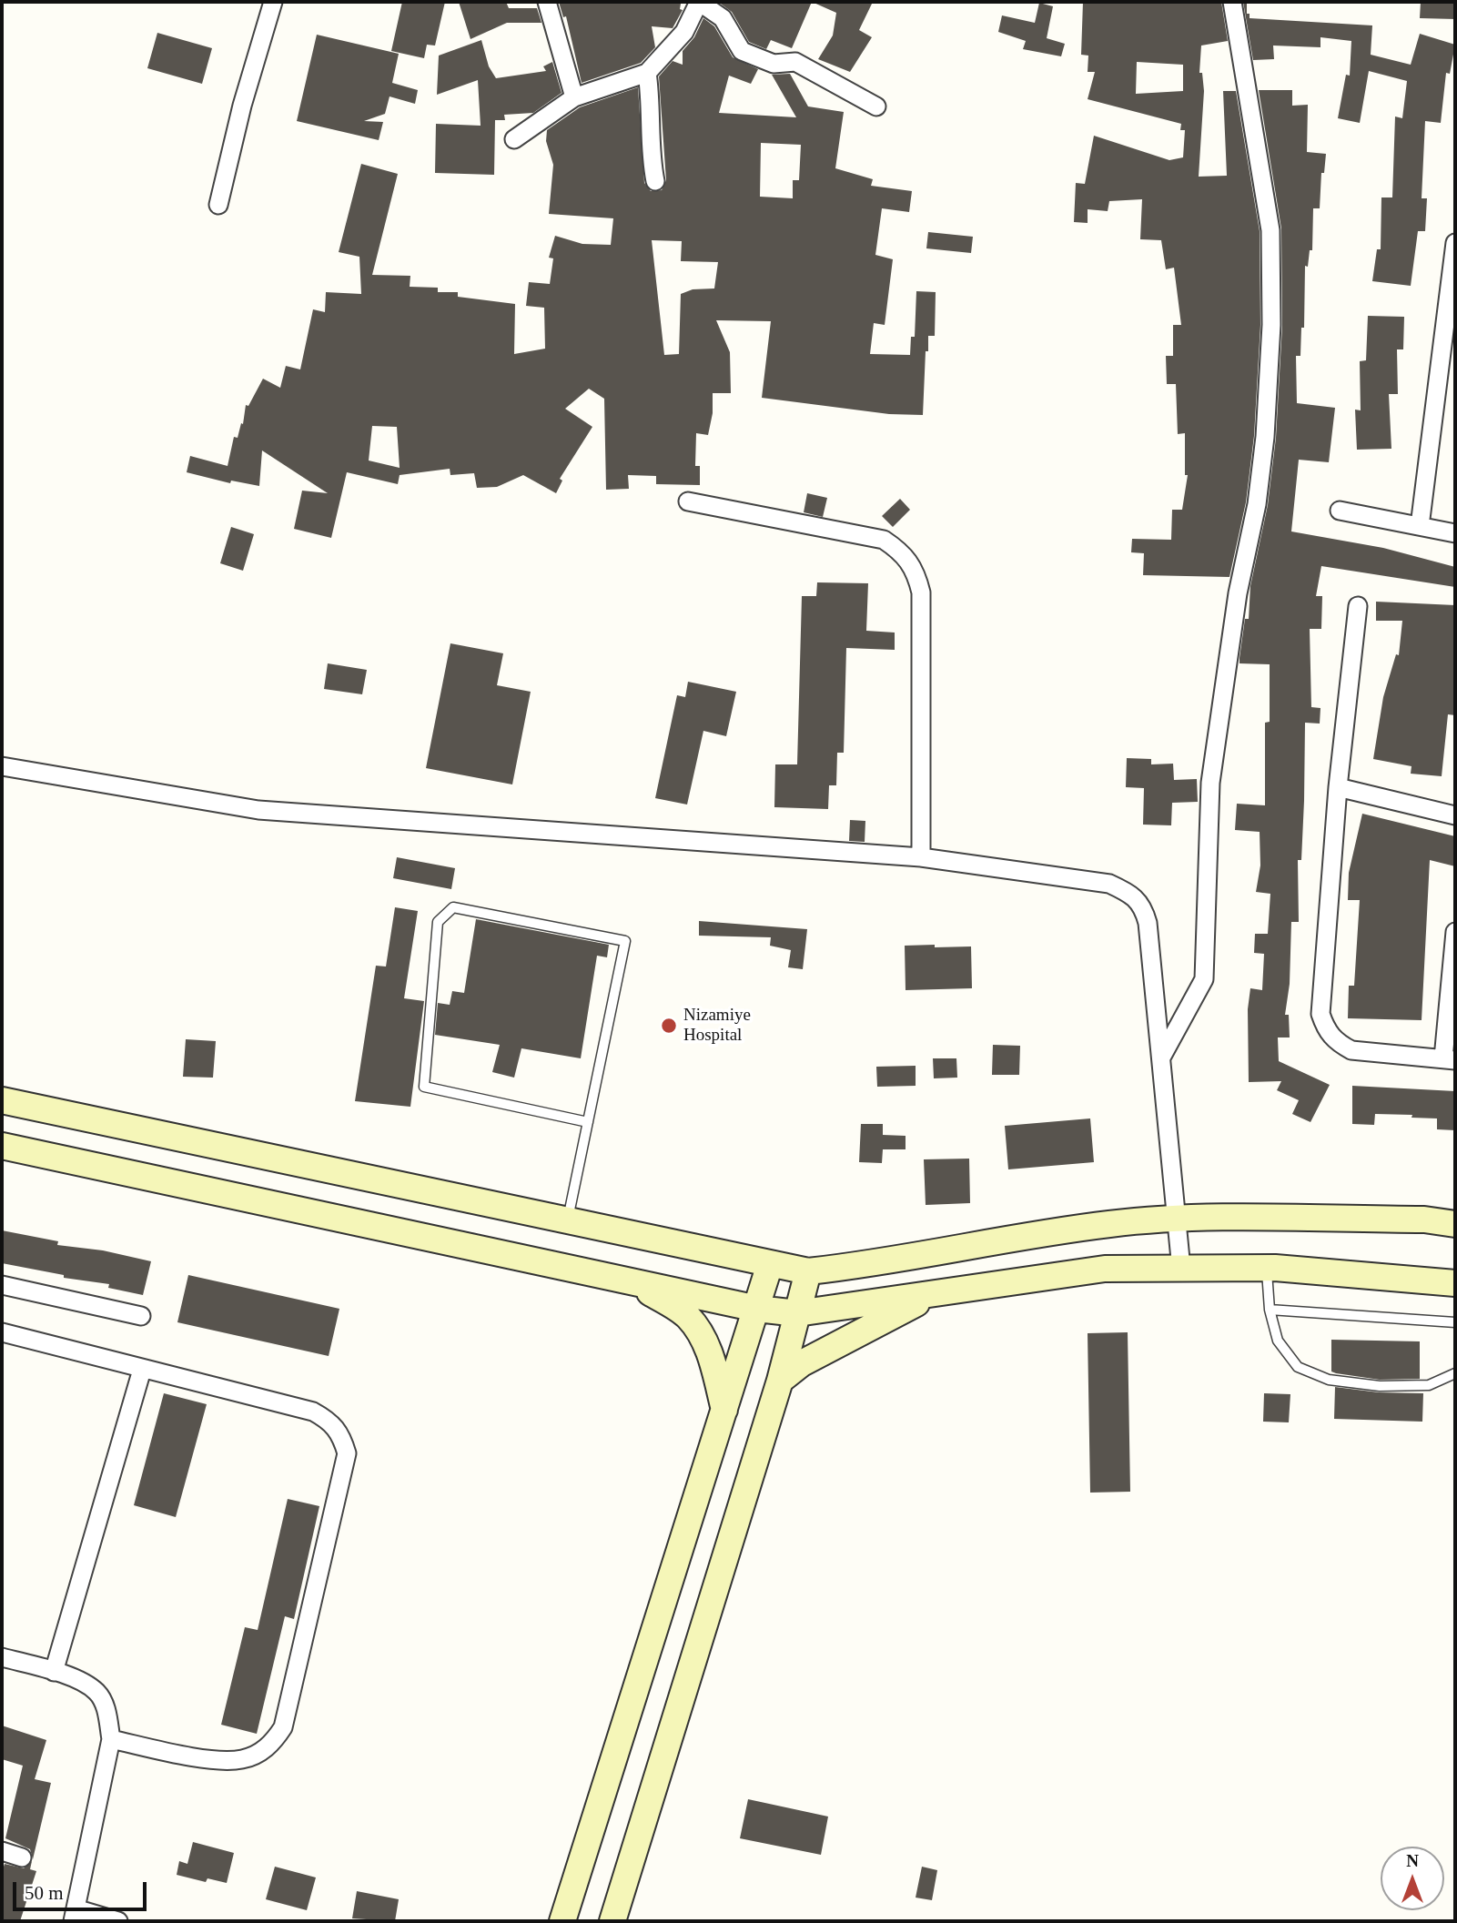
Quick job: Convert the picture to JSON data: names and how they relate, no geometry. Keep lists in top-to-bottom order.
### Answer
{
  "places": ["Nizamiye Hospital"],
  "scale_bar": "50 m",
  "north": "top"
}
